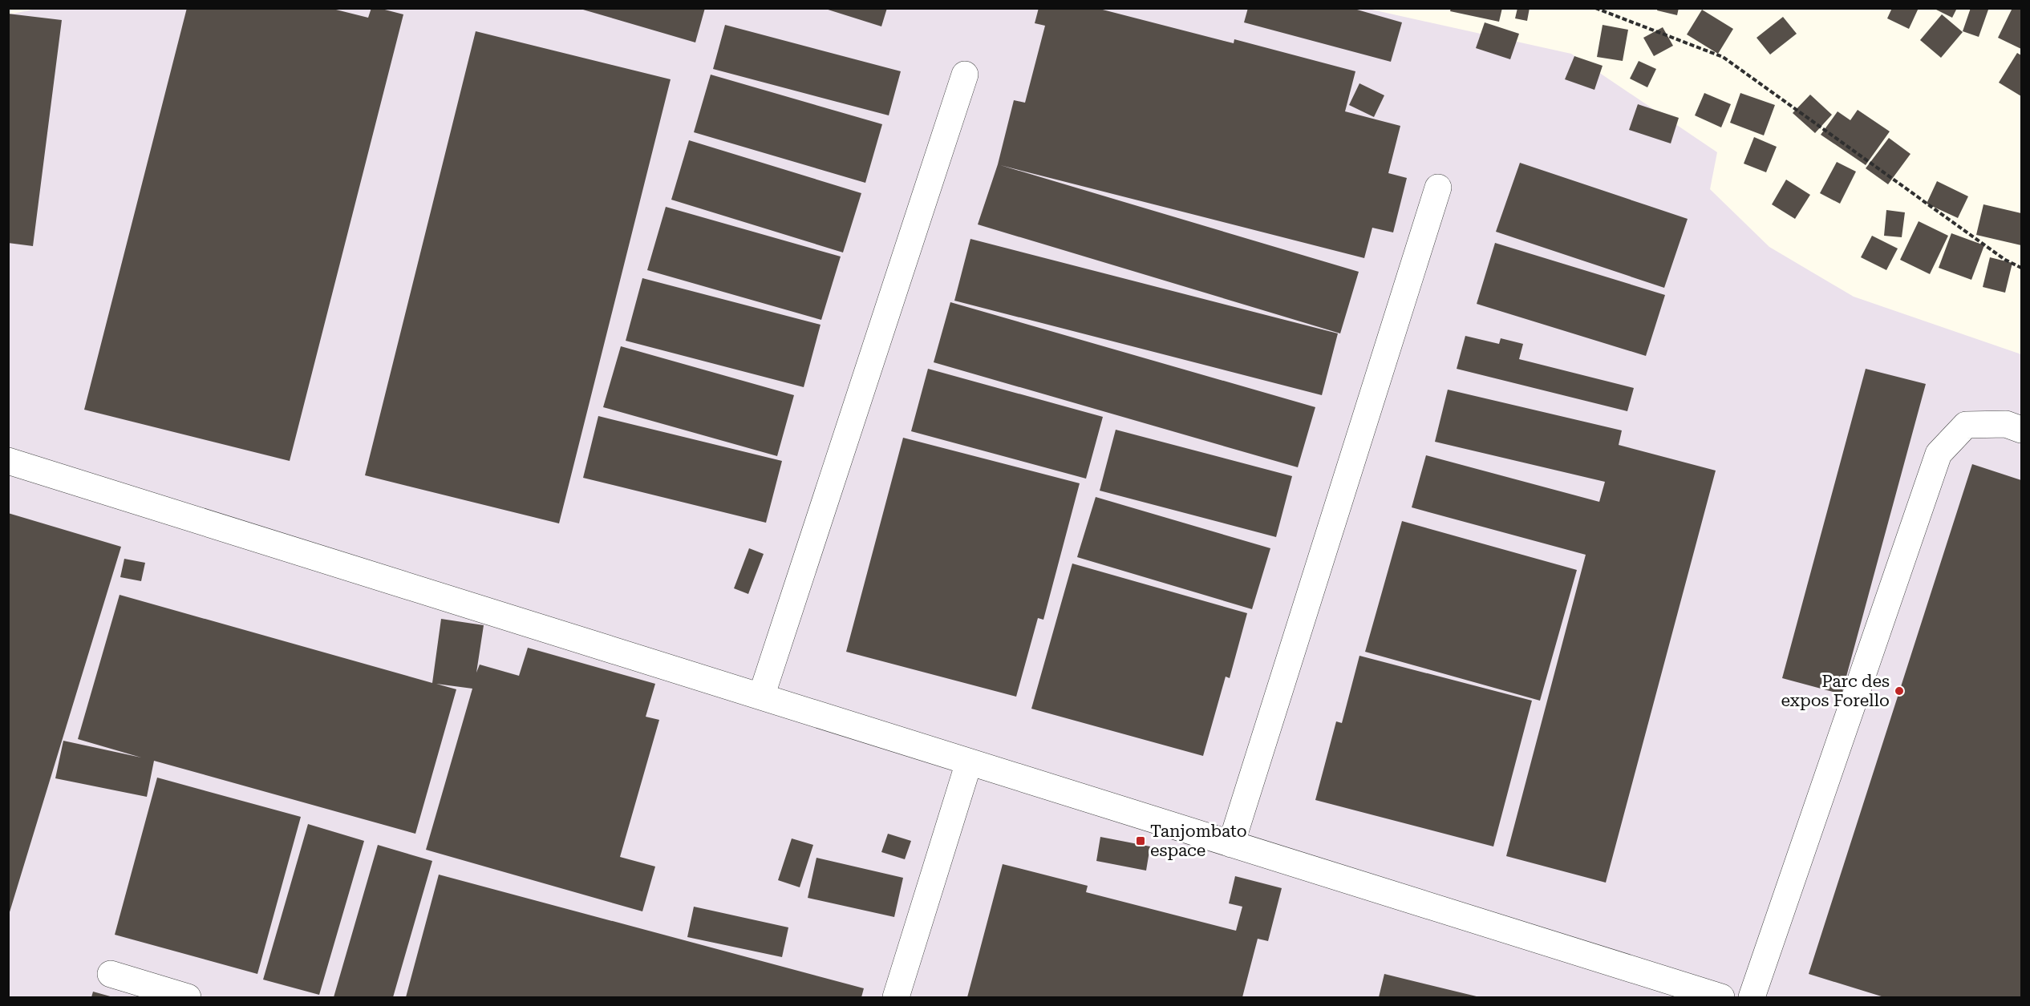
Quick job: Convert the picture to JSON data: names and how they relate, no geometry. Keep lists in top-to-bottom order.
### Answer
{
  "places": {
    "other": ["Parc des expos Forello"],
    "transit": ["Tanjombato espace"]
  }
}
